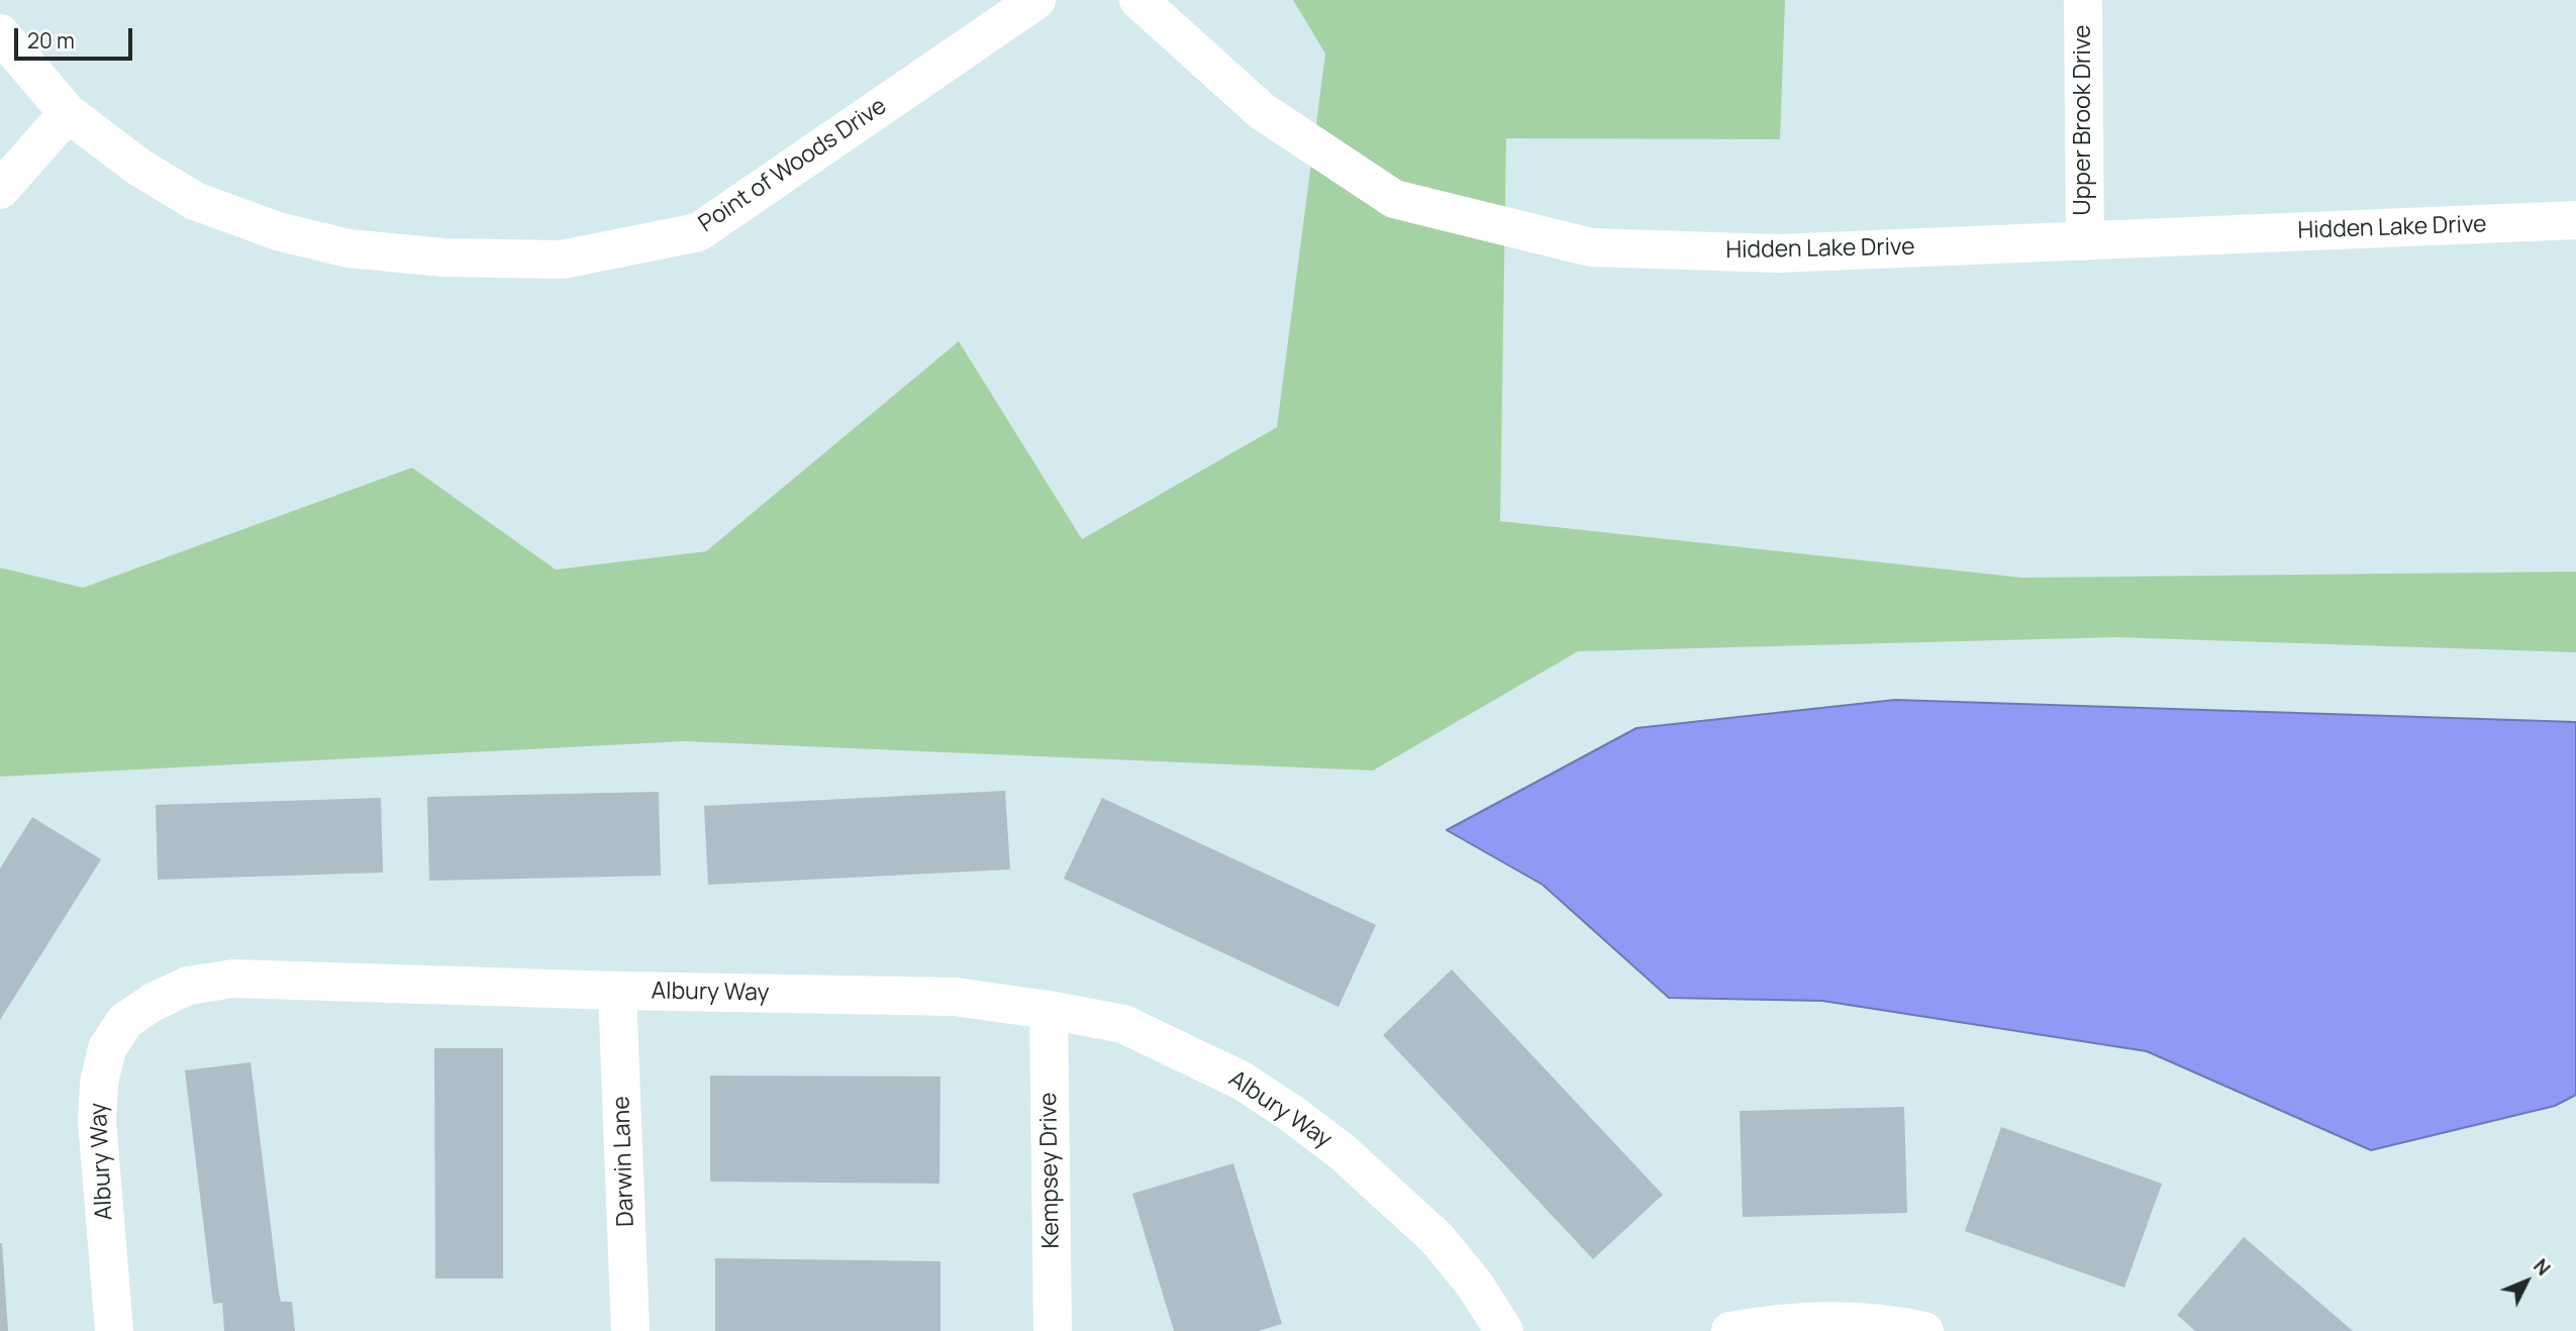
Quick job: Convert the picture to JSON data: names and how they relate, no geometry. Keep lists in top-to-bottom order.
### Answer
{
  "streets": {
    "street": [
      "Upper Brook Drive",
      "Point of Woods Drive",
      "Hidden Lake Drive",
      "Albury Way",
      "Darwin Lane",
      "Kempsey Drive"
    ]
  },
  "crossings": [
    ["Upper Brook Drive", "Hidden Lake Drive"],
    ["Albury Way", "Darwin Lane"],
    ["Albury Way", "Kempsey Drive"]
  ],
  "scale_bar": "20 m",
  "north": "top right"
}
